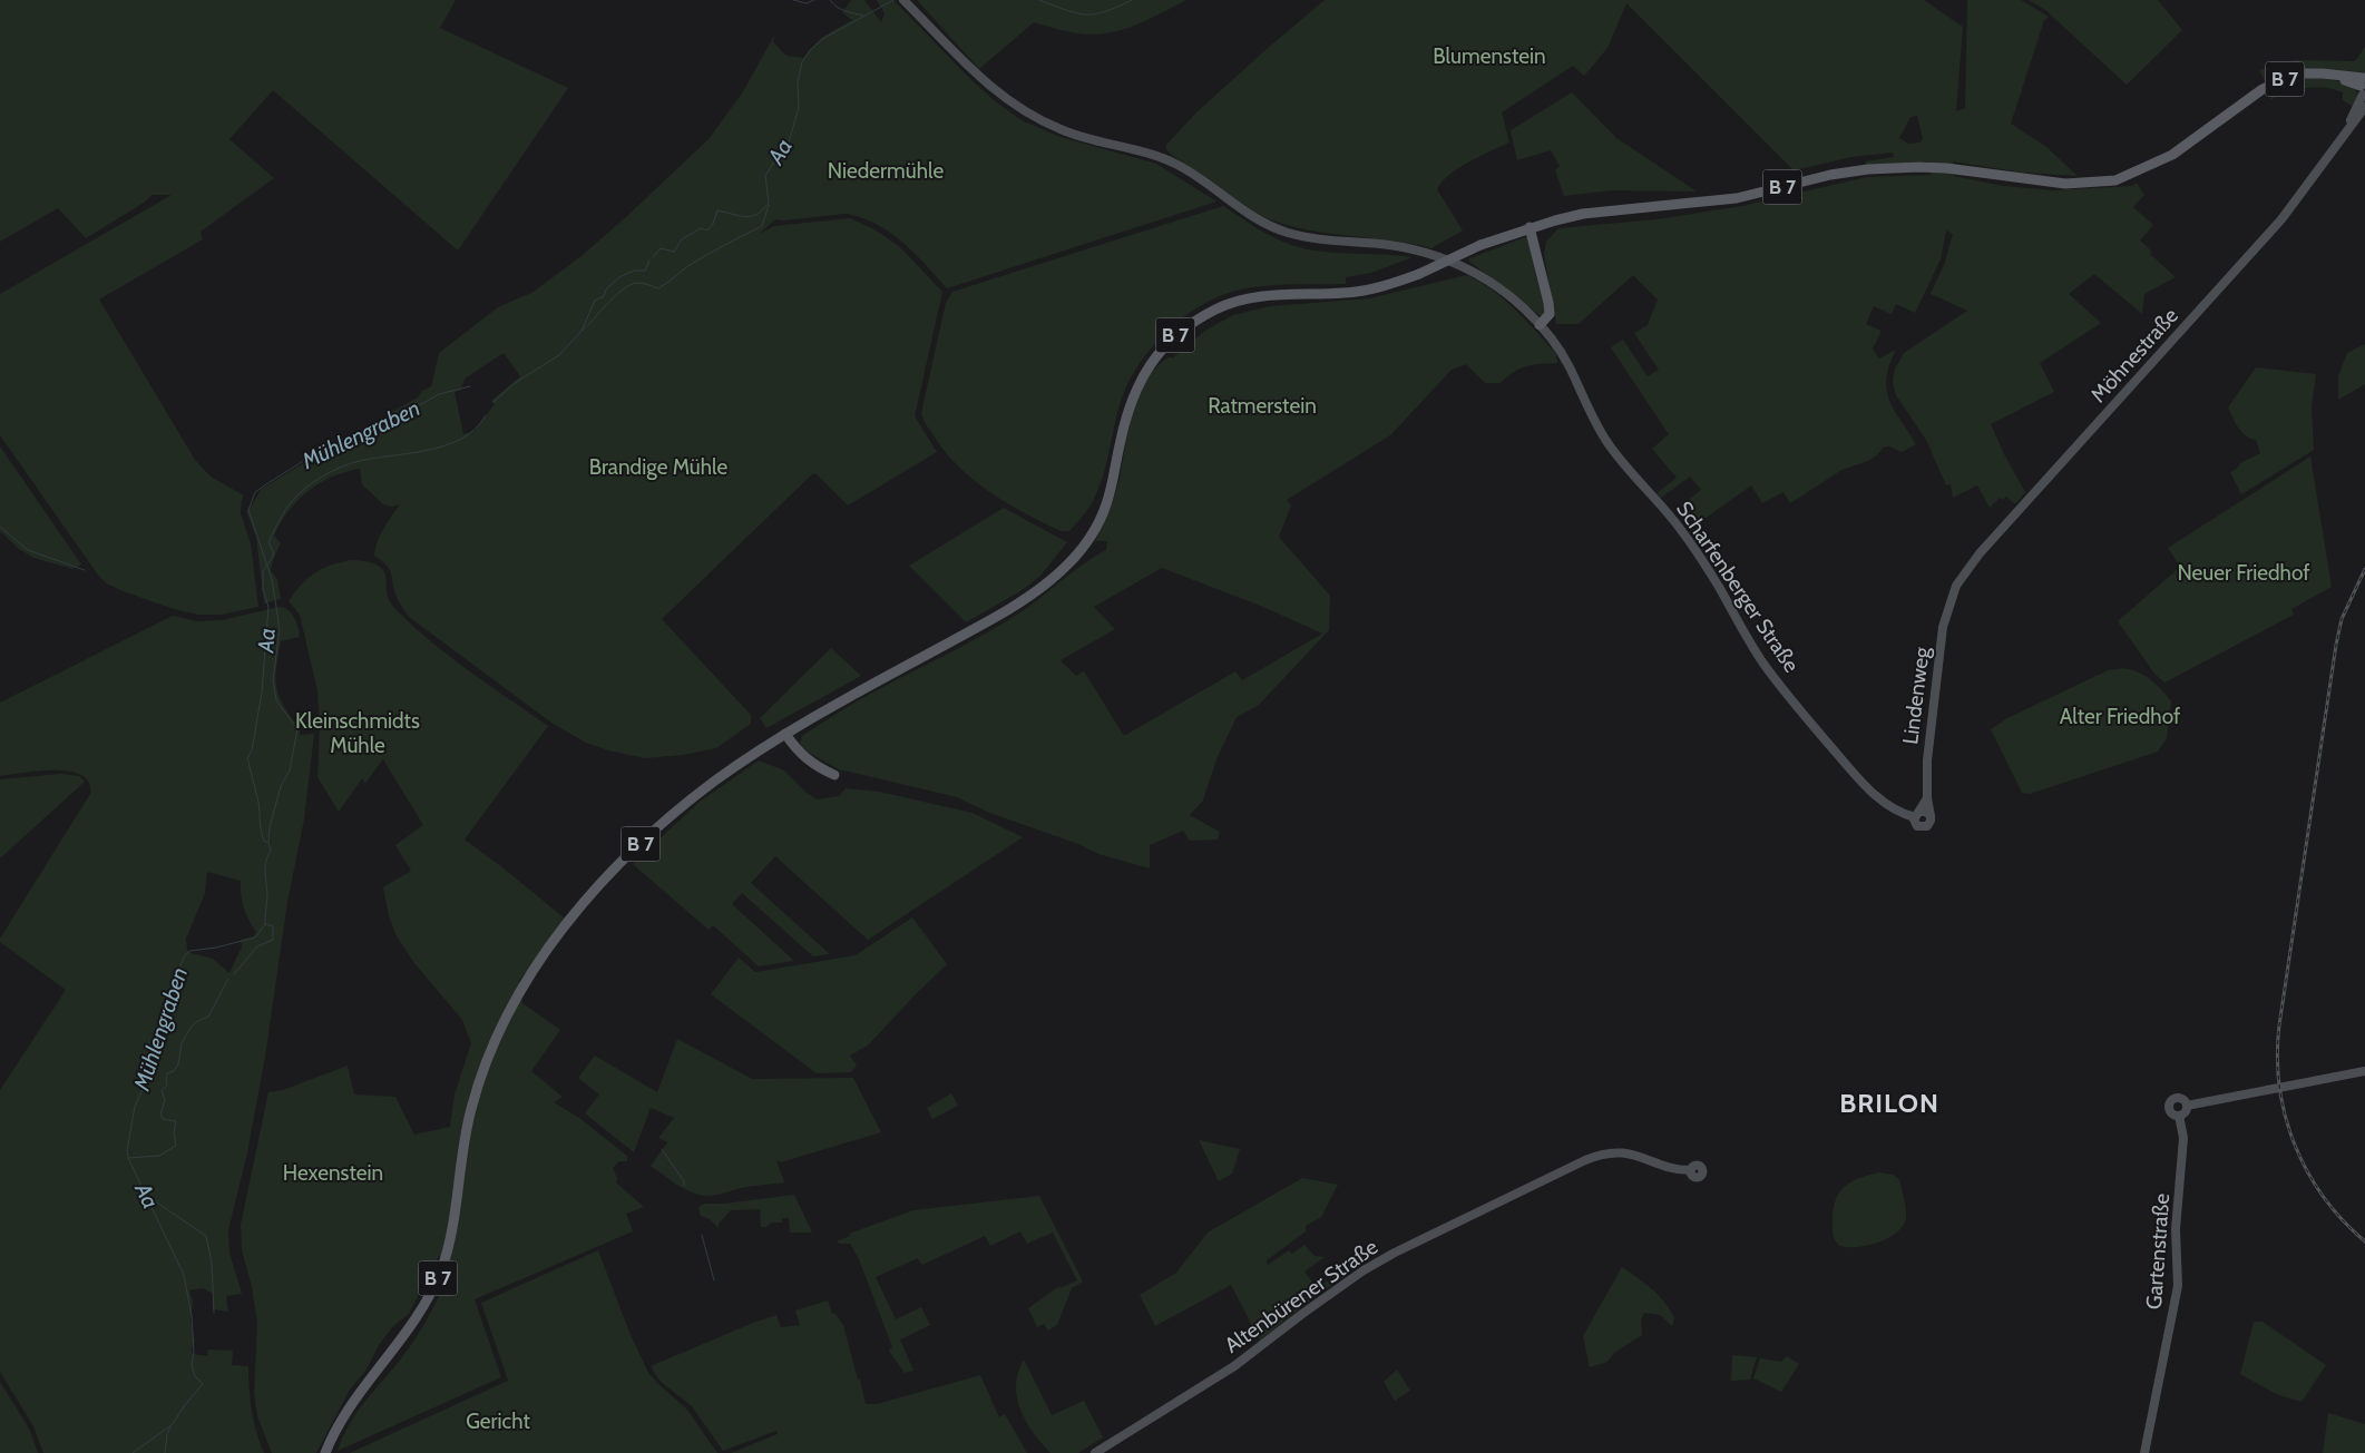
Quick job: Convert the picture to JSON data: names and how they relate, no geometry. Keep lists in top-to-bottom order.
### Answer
{
  "streets": {
    "main road": ["B 7"],
    "street": [
      "Möhnestraße",
      "Scharfenberger Straße",
      "Lindenweg",
      "Gartenstraße",
      "Altenbürener Straße"
    ]
  },
  "crossings": [
    ["B 7", "Möhnestraße"],
    ["Möhnestraße", "Lindenweg"],
    ["Scharfenberger Straße", "Lindenweg"]
  ],
  "districts": ["BRILON"],
  "water": ["Aa", "Mühlengraben"],
  "parks": [
    "Blumenstein",
    "Niedermühle",
    "Ratmerstein",
    "Brandige Mühle",
    "Neuer Friedhof",
    "Alter Friedhof",
    "Kleinschmidts Mühle",
    "Hexenstein",
    "Gericht"
  ]
}
